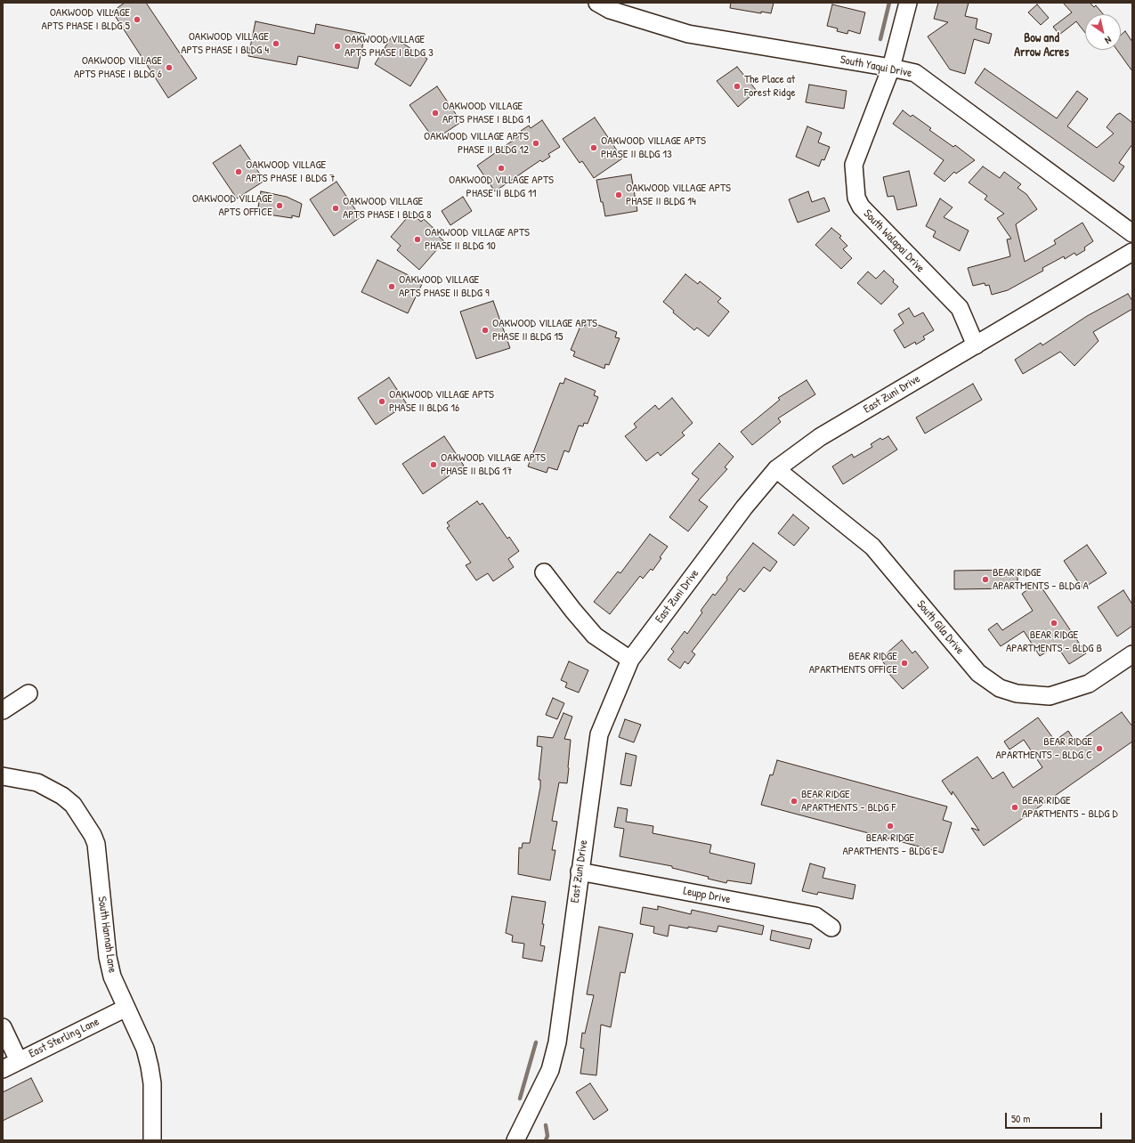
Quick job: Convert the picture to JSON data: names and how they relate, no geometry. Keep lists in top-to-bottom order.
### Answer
{
  "streets": {
    "street": [
      "South Yaqui Drive",
      "South Walapai Drive",
      "East Zuni Drive",
      "South Gila Drive",
      "Leupp Drive",
      "South Hannah Lane",
      "East Sterling Lane"
    ]
  },
  "crossings": [
    ["South Yaqui Drive", "South Walapai Drive"],
    ["South Walapai Drive", "East Zuni Drive"],
    ["East Zuni Drive", "South Gila Drive"],
    ["East Zuni Drive", "Leupp Drive"],
    ["South Hannah Lane", "East Sterling Lane"]
  ],
  "districts": ["Bow and Arrow Acres"],
  "places": [
    "OAKWOOD VILLAGE APTS PHASE I BLDG 5",
    "OAKWOOD VILLAGE APTS PHASE I BLDG 4",
    "OAKWOOD VILLAGE APTS PHASE I BLDG 3",
    "OAKWOOD VILLAGE APTS PHASE I BLDG 6",
    "The Place at Forest Ridge",
    "OAKWOOD VILLAGE APTS PHASE I BLDG 1",
    "OAKWOOD VILLAGE APTS PHASE II BLDG 12",
    "OAKWOOD VILLAGE APTS PHASE II BLDG 13",
    "OAKWOOD VILLAGE APTS PHASE II BLDG 11",
    "OAKWOOD VILLAGE APTS PHASE I BLDG 7",
    "OAKWOOD VILLAGE APTS PHASE II BLDG 14",
    "OAKWOOD VILLAGE APTS OFFICE",
    "OAKWOOD VILLAGE APTS PHASE I BLDG 8",
    "OAKWOOD VILLAGE APTS PHASE II BLDG 10",
    "OAKWOOD VILLAGE APTS PHASE II BLDG 9",
    "OAKWOOD VILLAGE APTS PHASE II BLDG 15",
    "OAKWOOD VILLAGE APTS PHASE II BLDG 16",
    "OAKWOOD VILLAGE APTS PHASE II BLDG 17",
    "BEAR RIDGE APARTMENTS - BLDG A",
    "BEAR RIDGE APARTMENTS - BLDG B",
    "BEAR RIDGE APARTMENTS OFFICE",
    "BEAR RIDGE APARTMENTS - BLDG C",
    "BEAR RIDGE APARTMENTS - BLDG F",
    "BEAR RIDGE APARTMENTS - BLDG D",
    "BEAR RIDGE APARTMENTS - BLDG E"
  ],
  "scale_bar": "50 m",
  "north": "bottom right"
}
